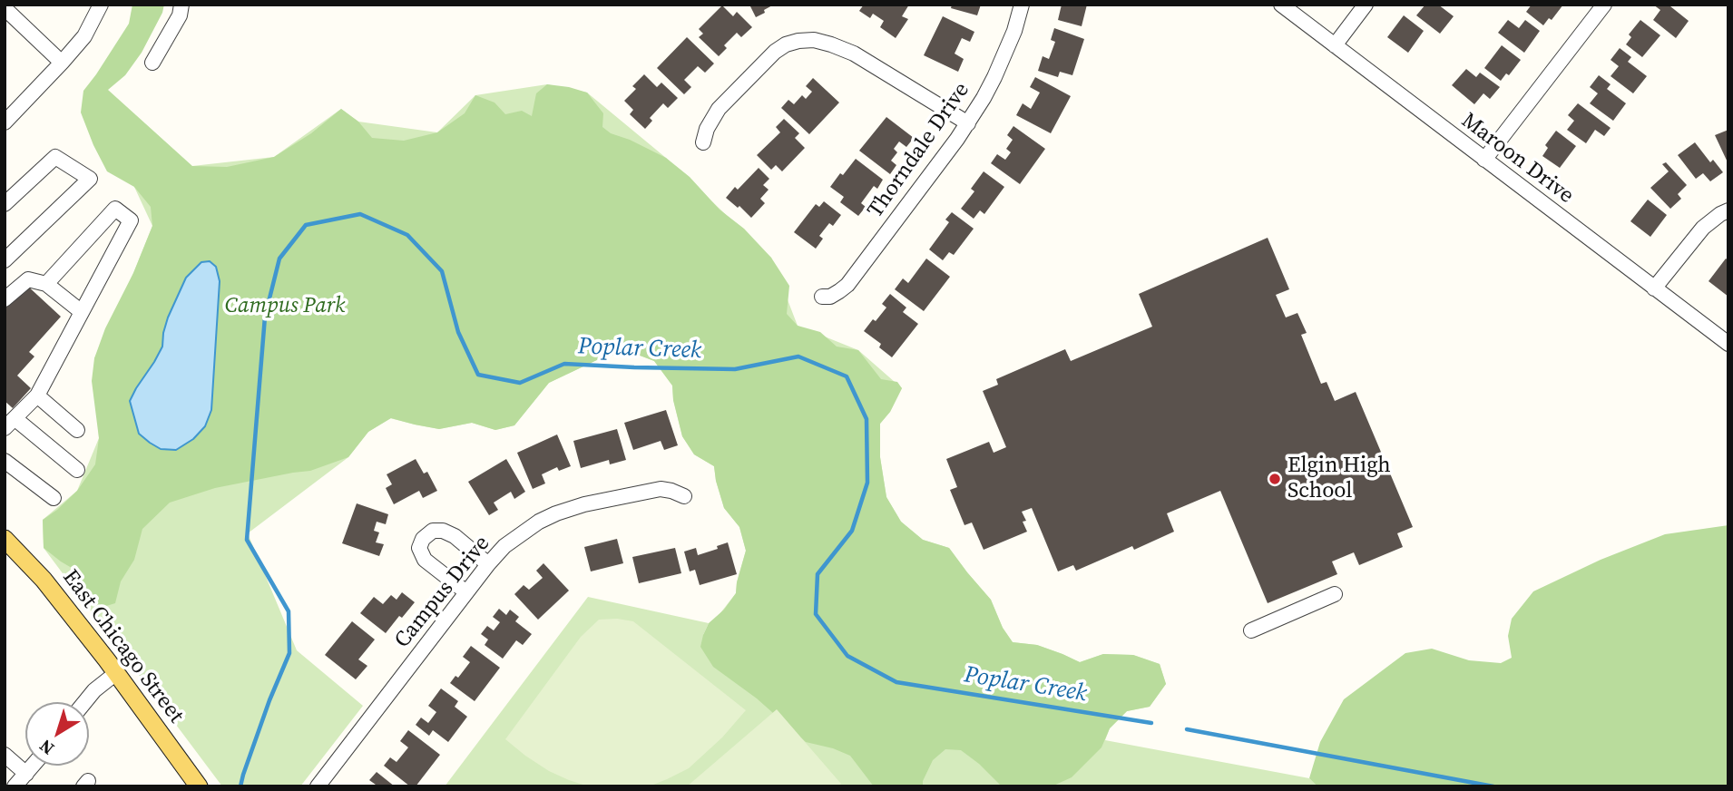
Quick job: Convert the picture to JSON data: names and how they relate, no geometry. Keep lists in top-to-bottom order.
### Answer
{
  "streets": {
    "main road": ["East Chicago Street"],
    "street": ["Thorndale Drive", "Maroon Drive", "Campus Drive"]
  },
  "water": ["Poplar Creek"],
  "parks": ["Campus Park"],
  "places": ["Elgin High School"],
  "north": "bottom left"
}
